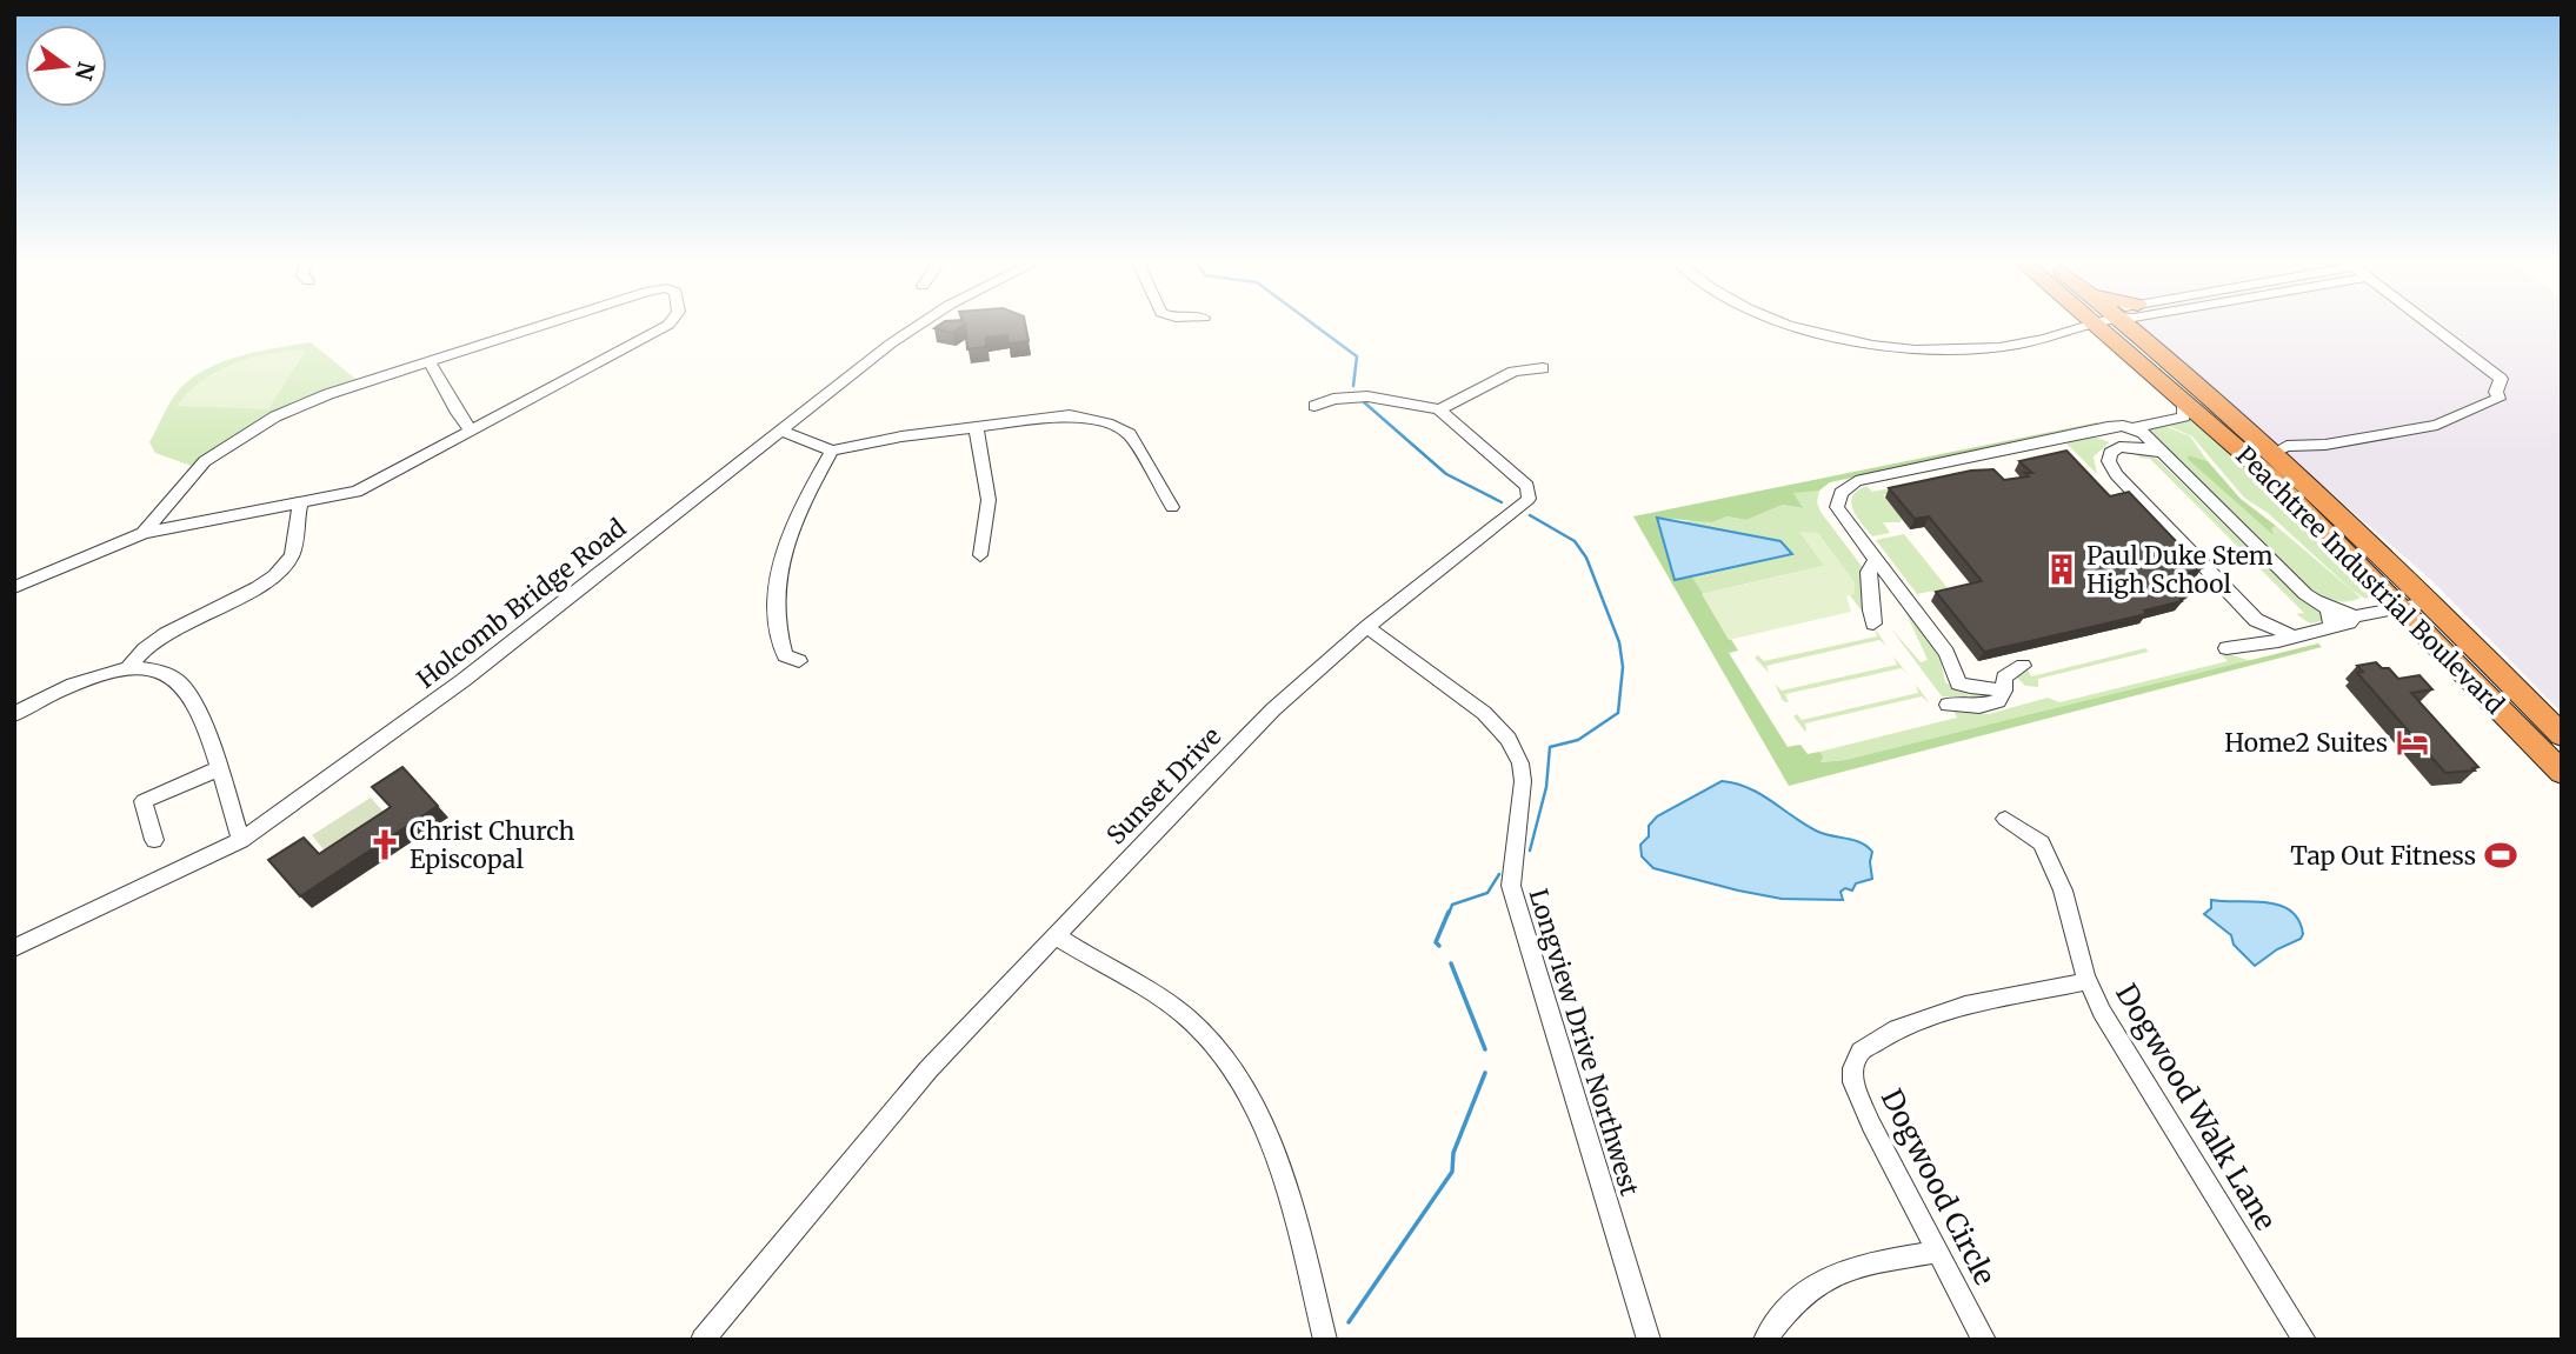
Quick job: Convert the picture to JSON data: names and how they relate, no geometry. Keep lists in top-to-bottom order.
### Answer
{
  "streets": {
    "highway": ["Peachtree Industrial Boulevard"],
    "street": [
      "Holcomb Bridge Road",
      "Sunset Drive",
      "Longview Drive Northwest",
      "Dogwood Walk Lane",
      "Dogwood Circle"
    ]
  },
  "crossings": [
    ["Sunset Drive", "Longview Drive Northwest"],
    ["Dogwood Walk Lane", "Dogwood Circle"]
  ],
  "places": {
    "building": ["Paul Duke Stem High School"],
    "hotel": ["Home2 Suites"],
    "church": ["Christ Church Episcopal"],
    "sports": ["Tap Out Fitness"]
  },
  "north": "right"
}
